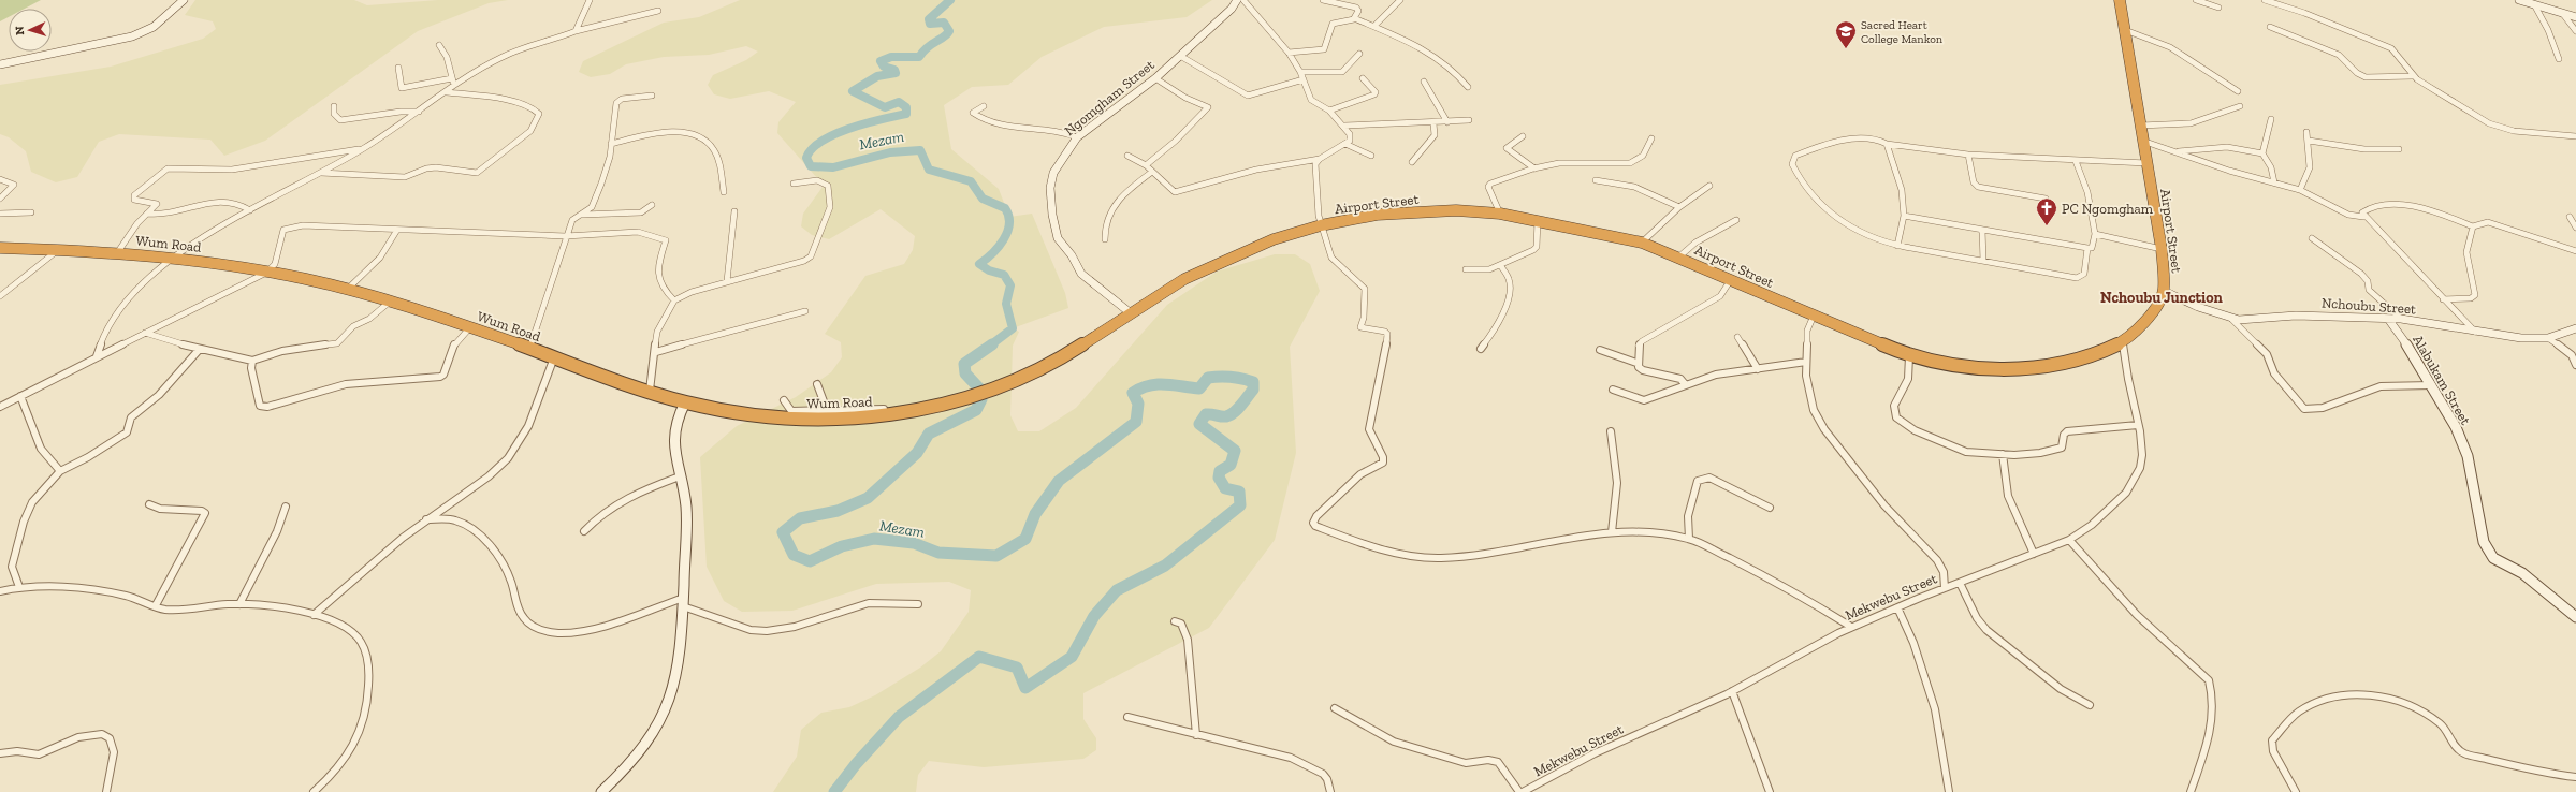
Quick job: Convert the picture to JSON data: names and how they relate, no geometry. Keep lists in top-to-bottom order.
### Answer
{
  "streets": {
    "highway": ["Airport Street", "Wum Road"],
    "street": [
      "Ngomgham Street",
      "Nchoubu Street",
      "Alabukam Street",
      "Mekwebu Street"
    ]
  },
  "crossings": [
    ["Ngomgham Street", "Airport Street"],
    ["Airport Street", "Wum Road"],
    ["Airport Street", "Nchoubu Street"],
    ["Airport Street", "Mekwebu Street"],
    ["Nchoubu Street", "Alabukam Street"]
  ],
  "districts": ["Nchoubu Junction"],
  "water": ["Mezam"],
  "places": {
    "school or university": ["Sacred Heart College Mankon"],
    "church": ["PC Ngomgham"]
  },
  "north": "left"
}
